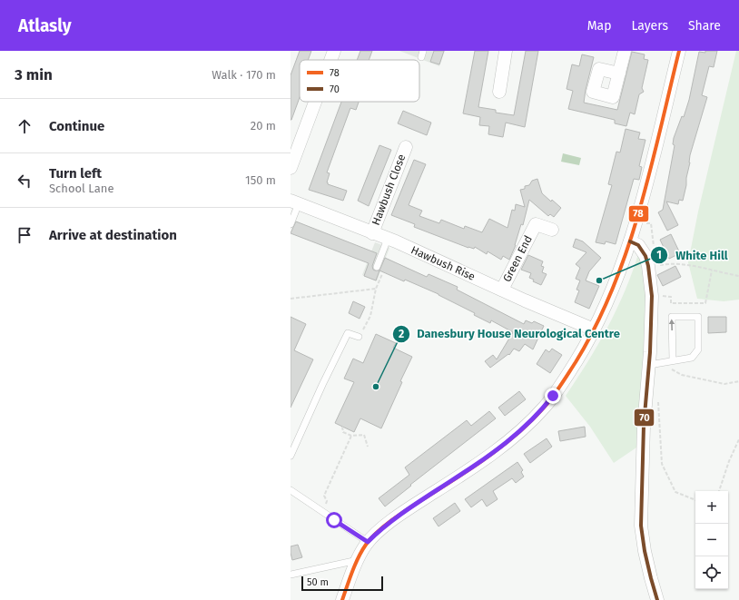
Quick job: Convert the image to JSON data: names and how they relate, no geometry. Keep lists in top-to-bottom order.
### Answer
{
  "streets": {
    "street": ["Hawbush Close", "Green End", "Hawbush Rise"]
  },
  "crossings": [
    ["Hawbush Close", "Hawbush Rise"],
    ["Green End", "Hawbush Rise"]
  ],
  "places": ["White Hill", "Danesbury House Neurological Centre"],
  "lines": ["transit line 78", "transit line 70"],
  "legend": ["78", "70"],
  "scale_bar": "50 m",
  "page": {
    "header": "Atlasly",
    "nav": ["Map", "Layers", "Share"],
    "heading": ["3 min", "Walk · 170 m"],
    "list": [
      ["Continue", "20 m"],
      ["Turn left", "School Lane", "150 m"],
      "Arrive at destination"
    ],
    "map_buttons": ["+", "−"],
    "scale": "50 m"
  }
}
